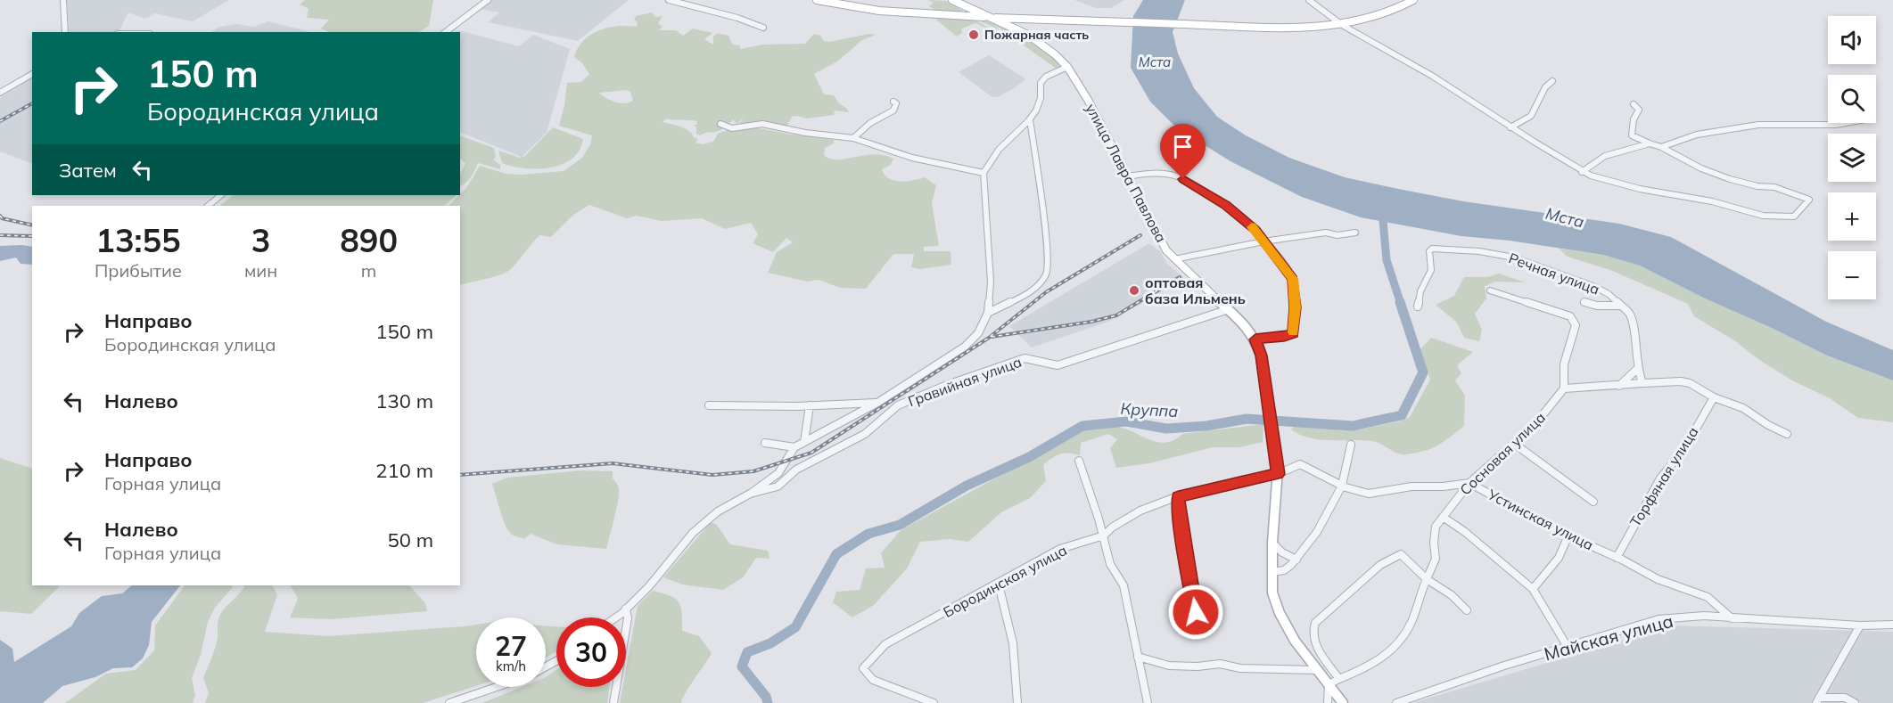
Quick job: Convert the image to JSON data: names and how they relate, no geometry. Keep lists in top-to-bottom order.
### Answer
{
  "streets": {
    "main road": ["улица Лавра Павлова"],
    "street": [
      "Речная улица",
      "Гравийная улица",
      "Сосновая улица",
      "Торфяная улица",
      "Устинская улица",
      "Бородинская улица",
      "Майская улица"
    ]
  },
  "crossings": [
    ["улица Лавра Павлова", "Гравийная улица"],
    ["Сосновая улица", "Устинская улица"],
    ["Торфяная улица", "Устинская улица"],
    ["Устинская улица", "Бородинская улица"],
    ["Устинская улица", "Майская улица"]
  ],
  "water": ["Мста", "Круппа"],
  "places": ["Пожарная часть", "оптовая база Ильмень"],
  "page": {
    "map_buttons": ["+", "−"],
    "turn": ["150 m", "Бородинская улица"],
    "then": "Затем",
    "eta": [
      "13:55",
      "Прибытие",
      "3",
      "мин",
      "890",
      "m"
    ],
    "list": [
      {
        "name": "Направо",
        "note": "Бородинская улица",
        "value": "150 m"
      },
      {
        "name": "Налево",
        "value": "130 m"
      },
      {
        "name": "Направо",
        "note": "Горная улица",
        "value": "210 m"
      },
      {
        "name": "Налево",
        "note": "Горная улица",
        "value": "50 m"
      }
    ],
    "speed": "27 km/h",
    "limit": "30"
  }
}
